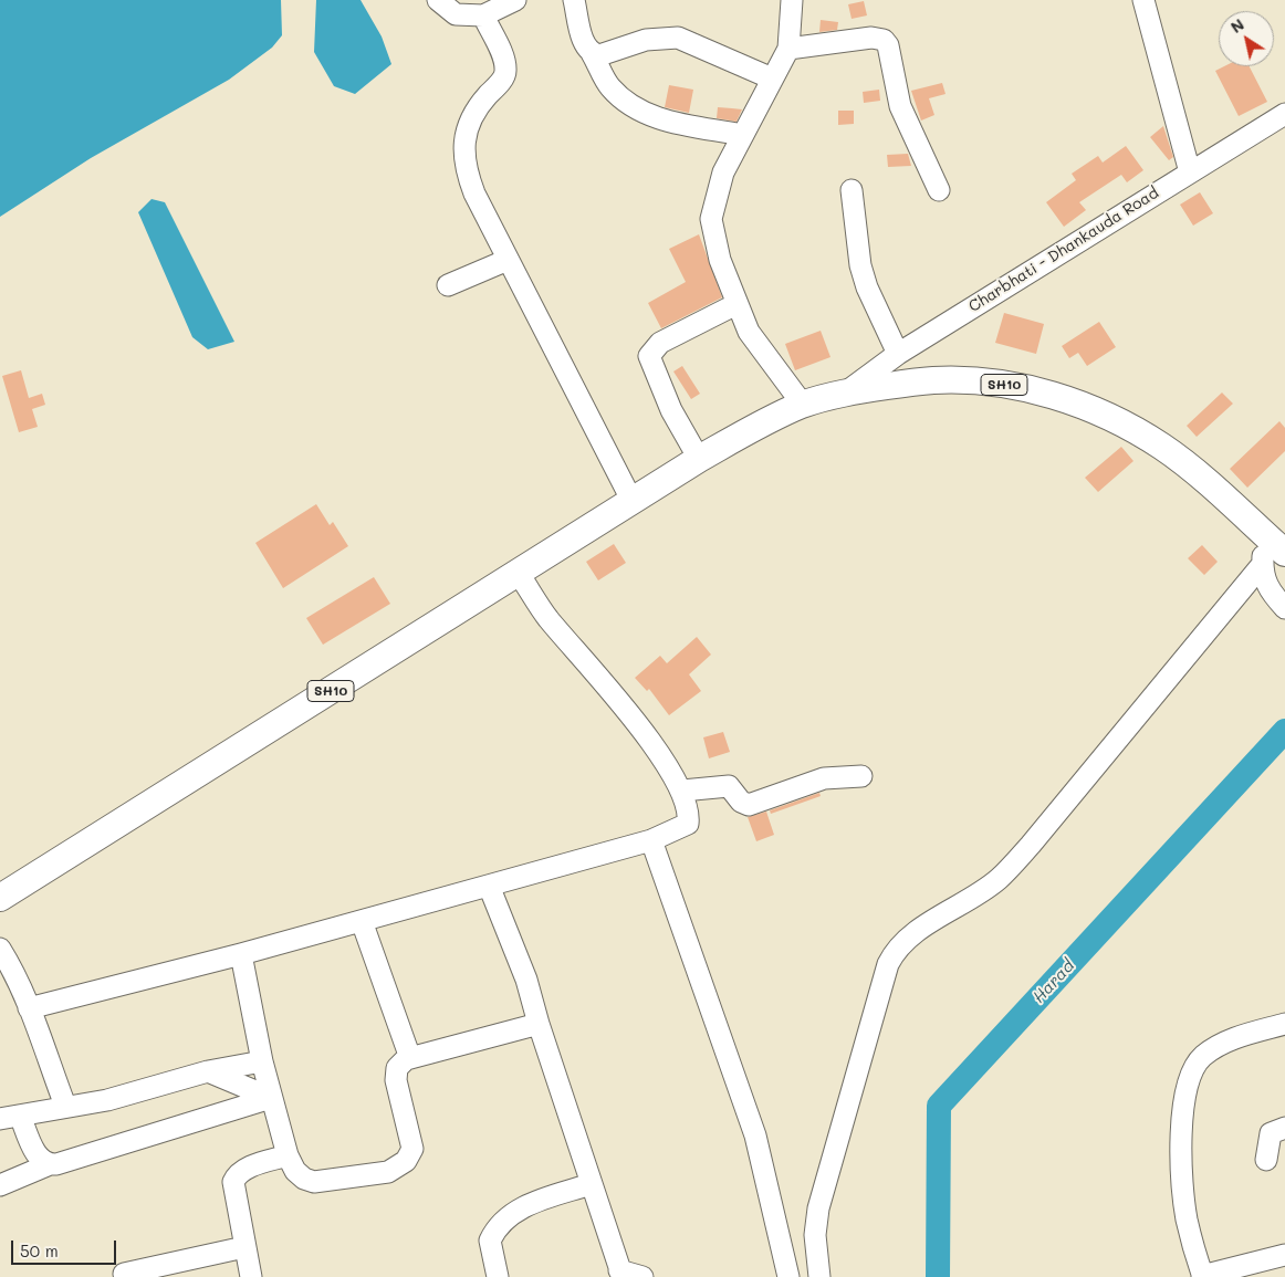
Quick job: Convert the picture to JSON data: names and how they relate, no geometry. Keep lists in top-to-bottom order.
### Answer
{
  "streets": {
    "main road": ["SH10"],
    "street": ["Charbhati - Dhankauda Road"]
  },
  "crossings": [
    ["Charbhati - Dhankauda Road", "SH10"]
  ],
  "water": ["Harad"],
  "scale_bar": "50 m",
  "north": "top left"
}
